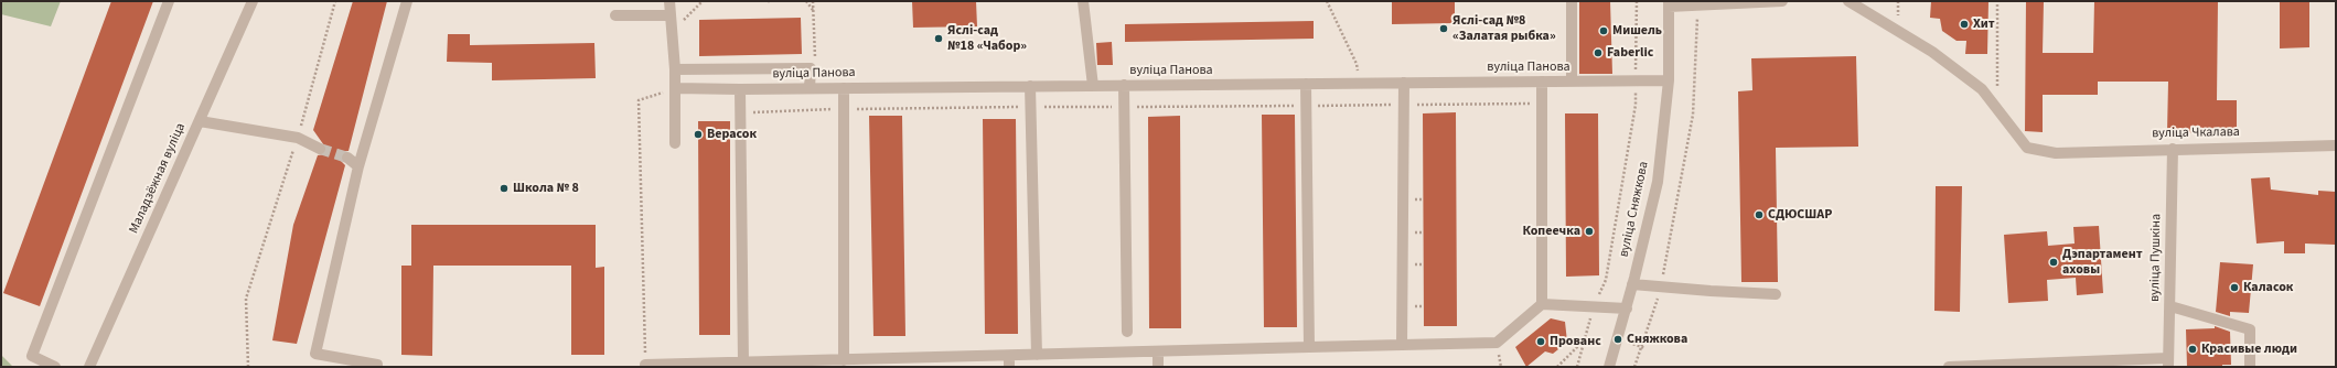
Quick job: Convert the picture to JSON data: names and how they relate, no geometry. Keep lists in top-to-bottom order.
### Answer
{
  "streets": {
    "street": [
      "вуліца Панова",
      "вуліца Чкалава",
      "Маладзёжная вуліца",
      "вуліца Сняжкова",
      "вуліца Пушкіна"
    ]
  },
  "crossings": [
    ["вуліца Панова", "вуліца Сняжкова"],
    ["вуліца Чкалава", "вуліца Пушкіна"]
  ],
  "places": [
    "Хит",
    "Яслі-сад №8 «Залатая рыбка»",
    "Мишель",
    "Яслі-сад №18 «Чабор»",
    "Faberlic",
    "Верасок",
    "Школа № 8",
    "СДЮСШАР",
    "Копеечка",
    "Дэпартамент аховы",
    "Каласок",
    "Сняжкова",
    "Прованс",
    "Красивые люди"
  ]
}
